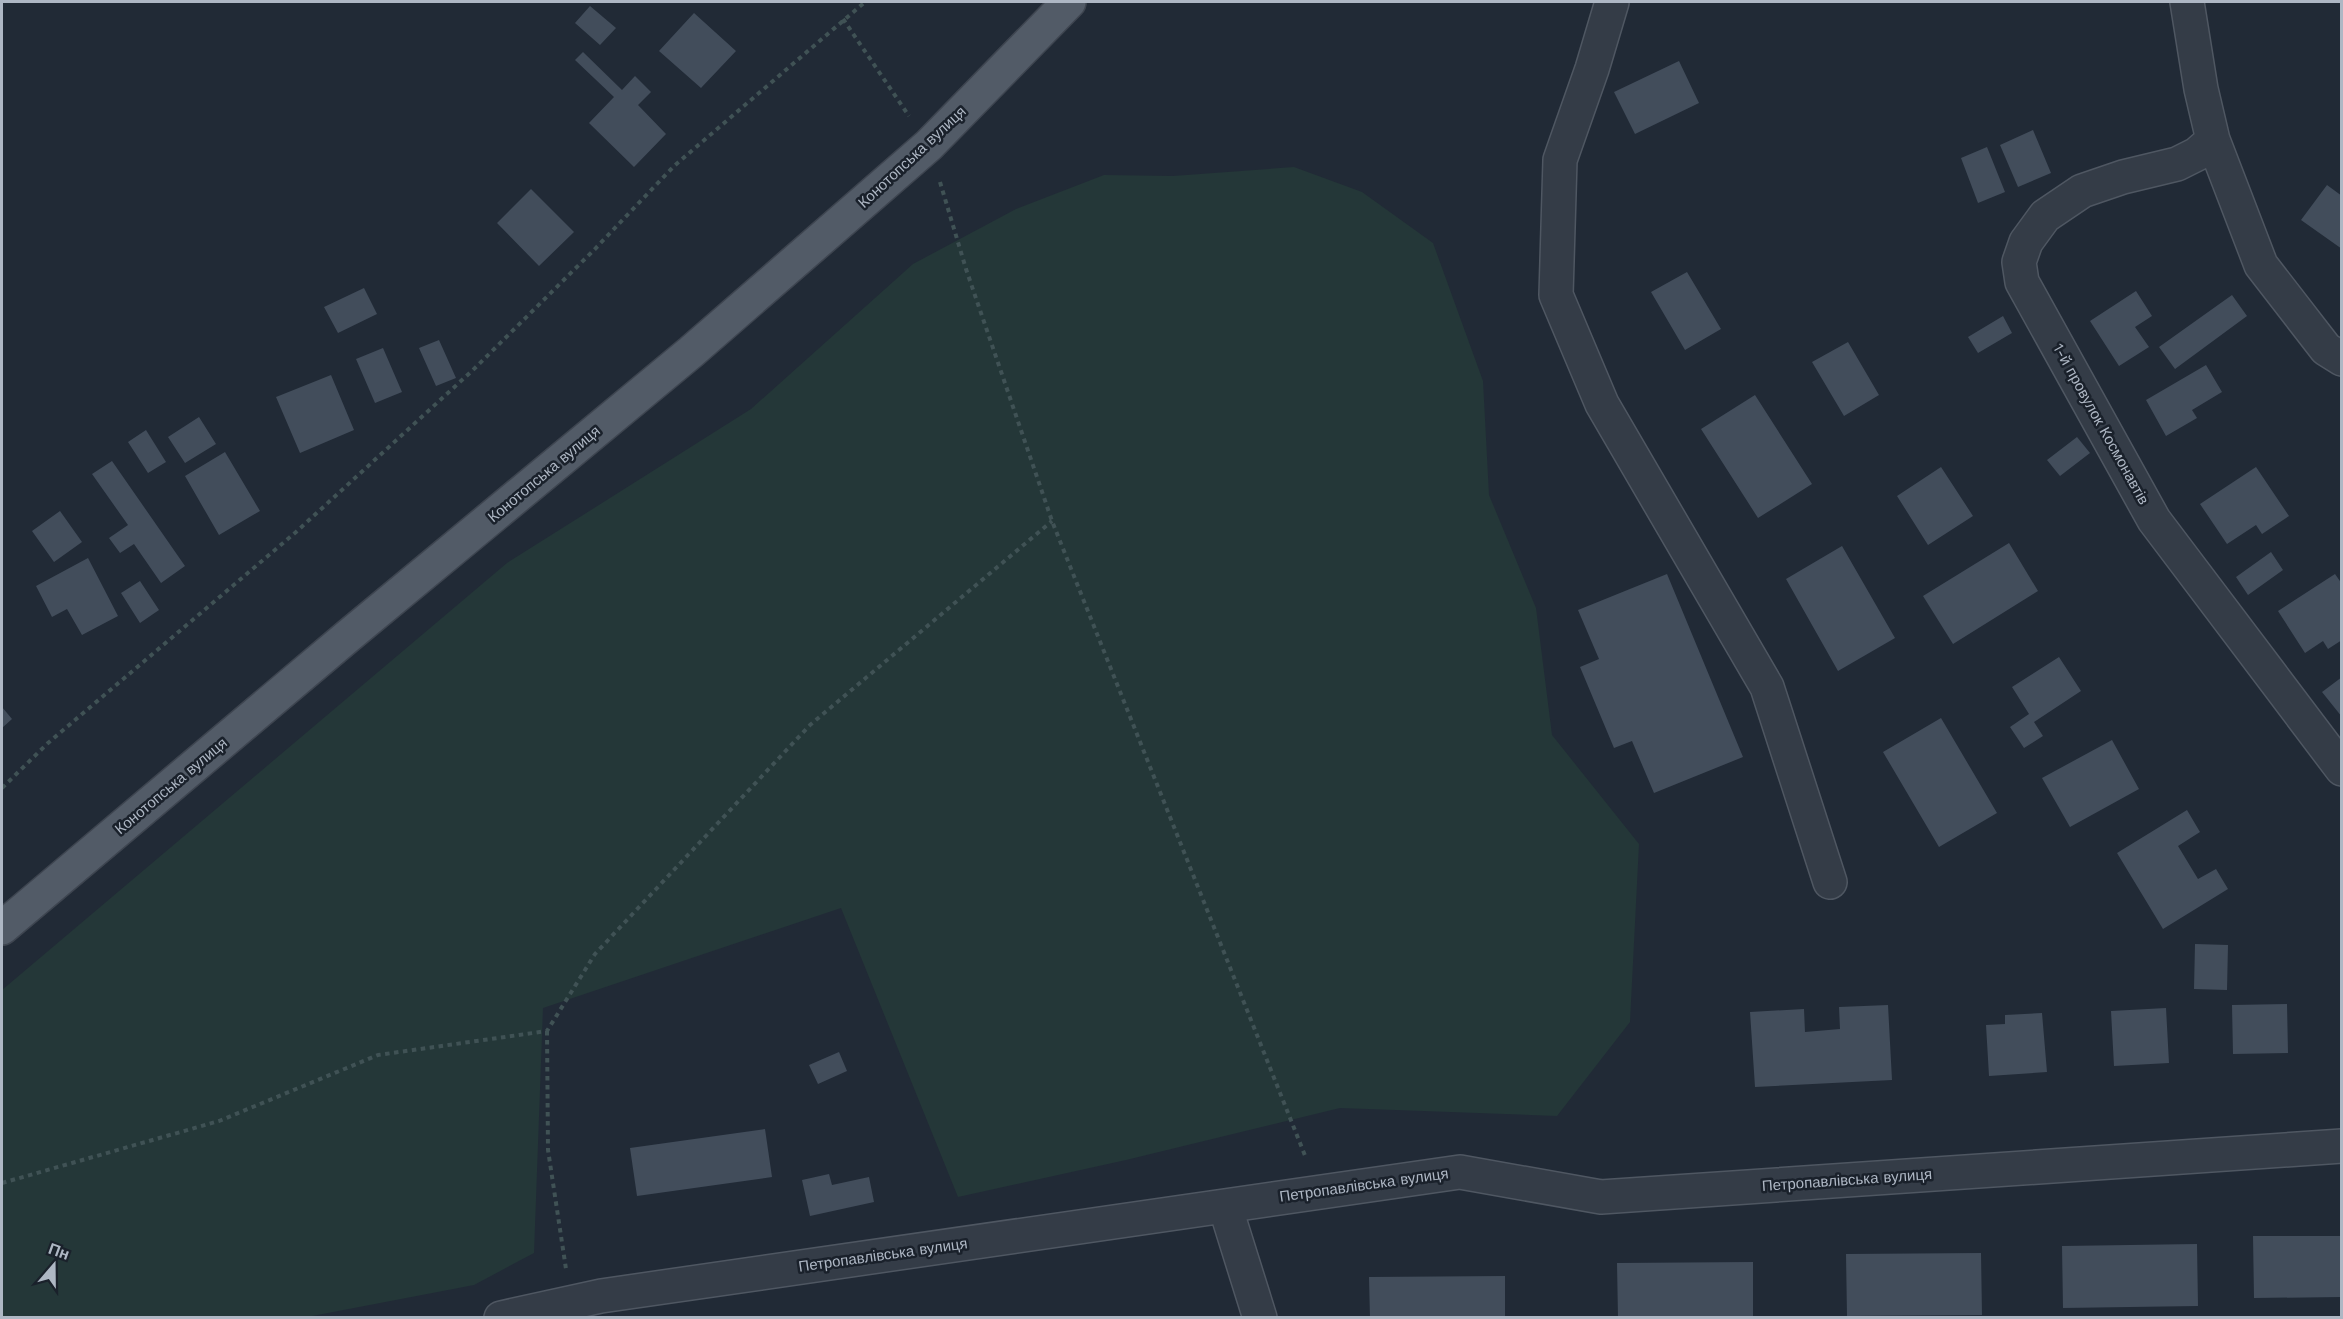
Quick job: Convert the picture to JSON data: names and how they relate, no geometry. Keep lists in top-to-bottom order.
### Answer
{
  "streets": {
    "main road": ["Конотопська вулиця"],
    "street": ["1-й провулок Космонавтів", "Петропавлівська вулиця"]
  },
  "north": "top"
}
